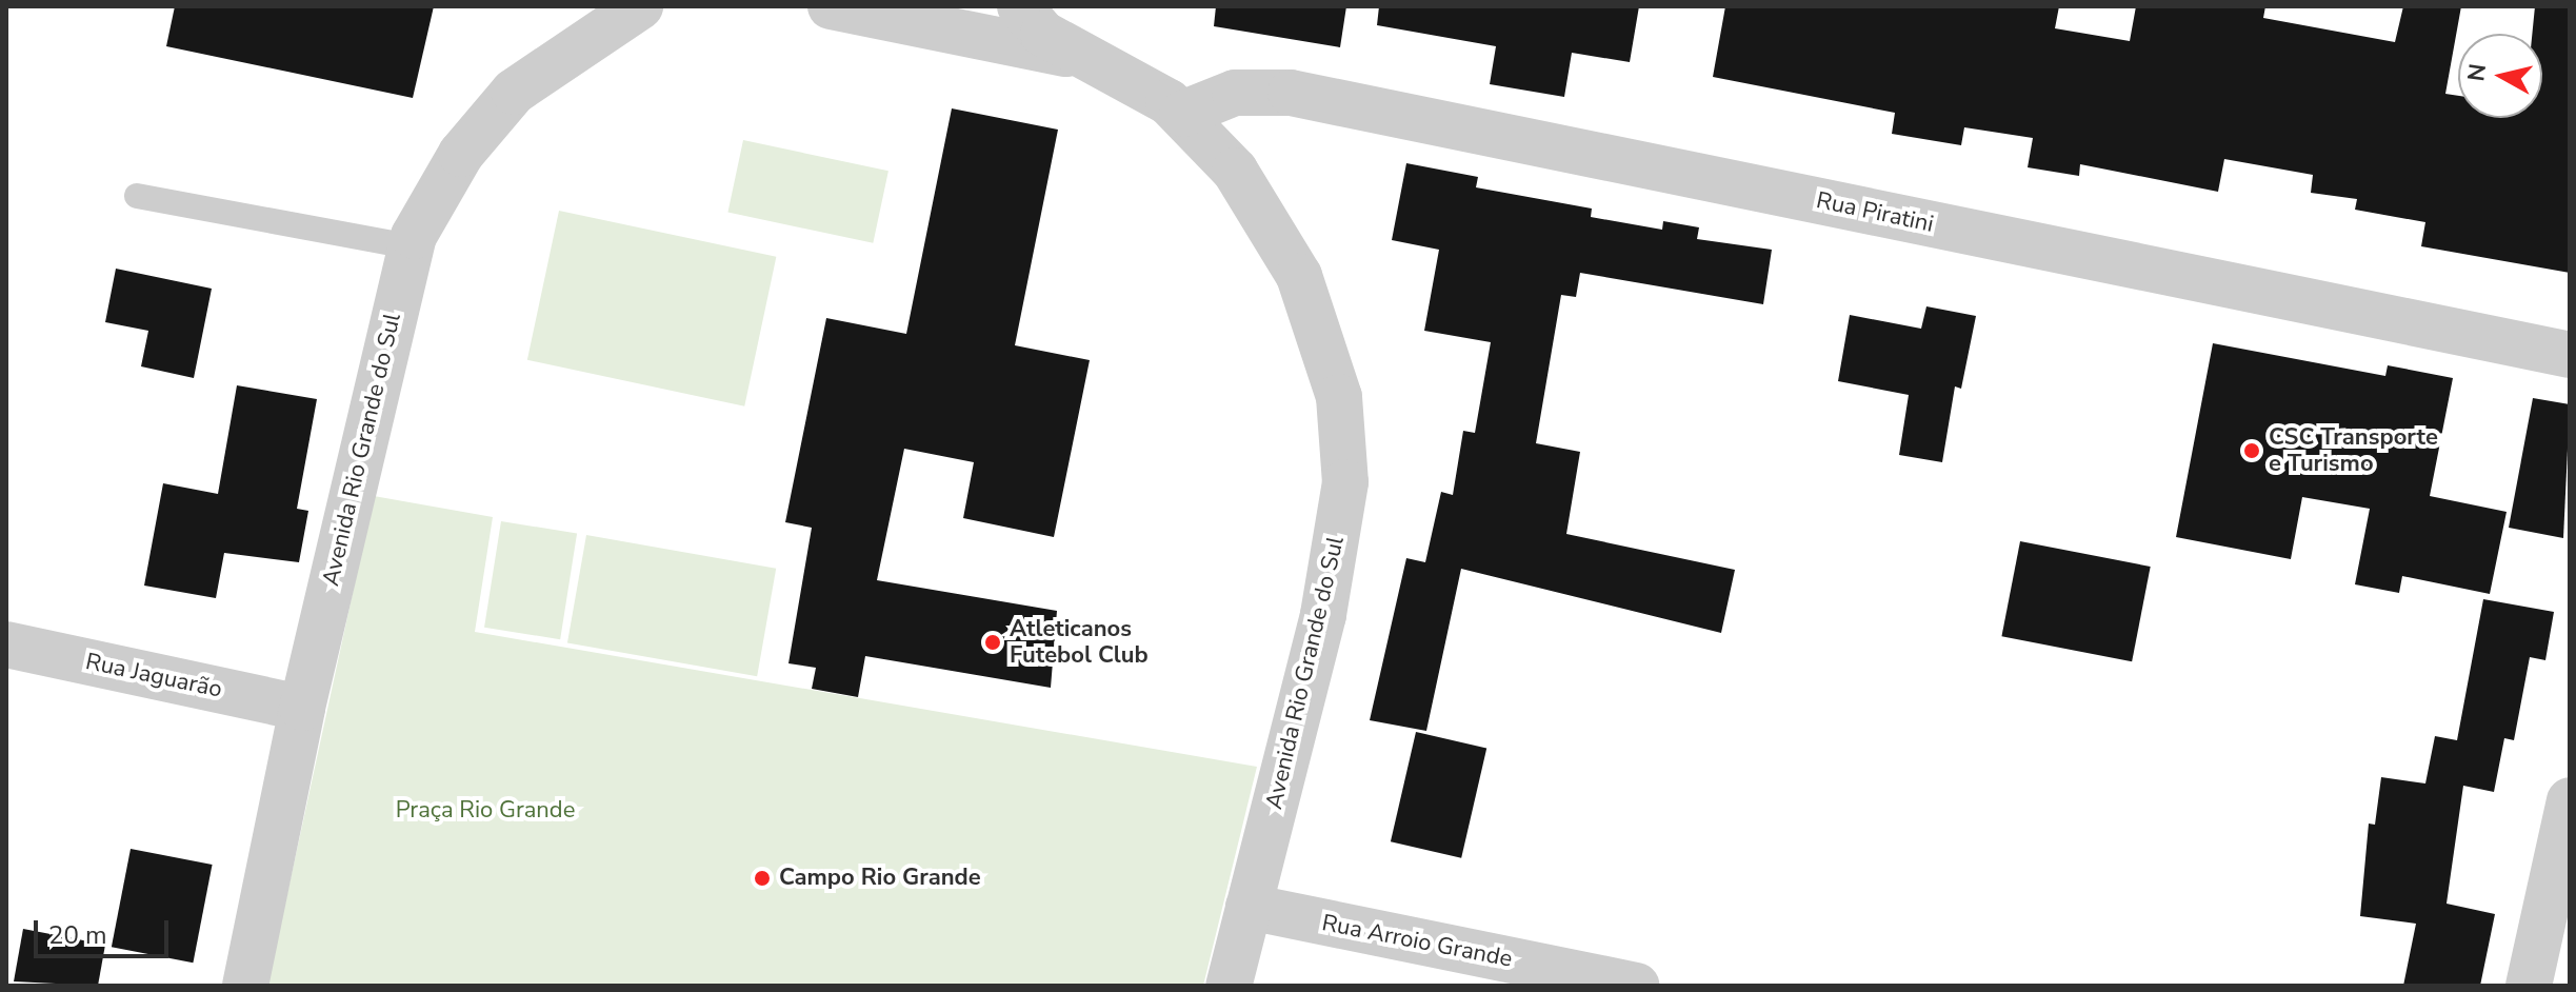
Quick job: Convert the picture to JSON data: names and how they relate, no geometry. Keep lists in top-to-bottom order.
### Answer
{
  "streets": {
    "street": [
      "Rua Piratini",
      "Avenida Rio Grande do Sul",
      "Rua Jaguarão",
      "Rua Arroio Grande"
    ]
  },
  "crossings": [
    ["Rua Piratini", "Avenida Rio Grande do Sul"],
    ["Avenida Rio Grande do Sul", "Rua Jaguarão"],
    ["Avenida Rio Grande do Sul", "Rua Arroio Grande"]
  ],
  "parks": ["Praça Rio Grande"],
  "places": ["CSC Transporte e Turismo", "Atleticanos Futebol Club", "Campo Rio Grande"],
  "scale_bar": "20 m",
  "north": "left"
}
